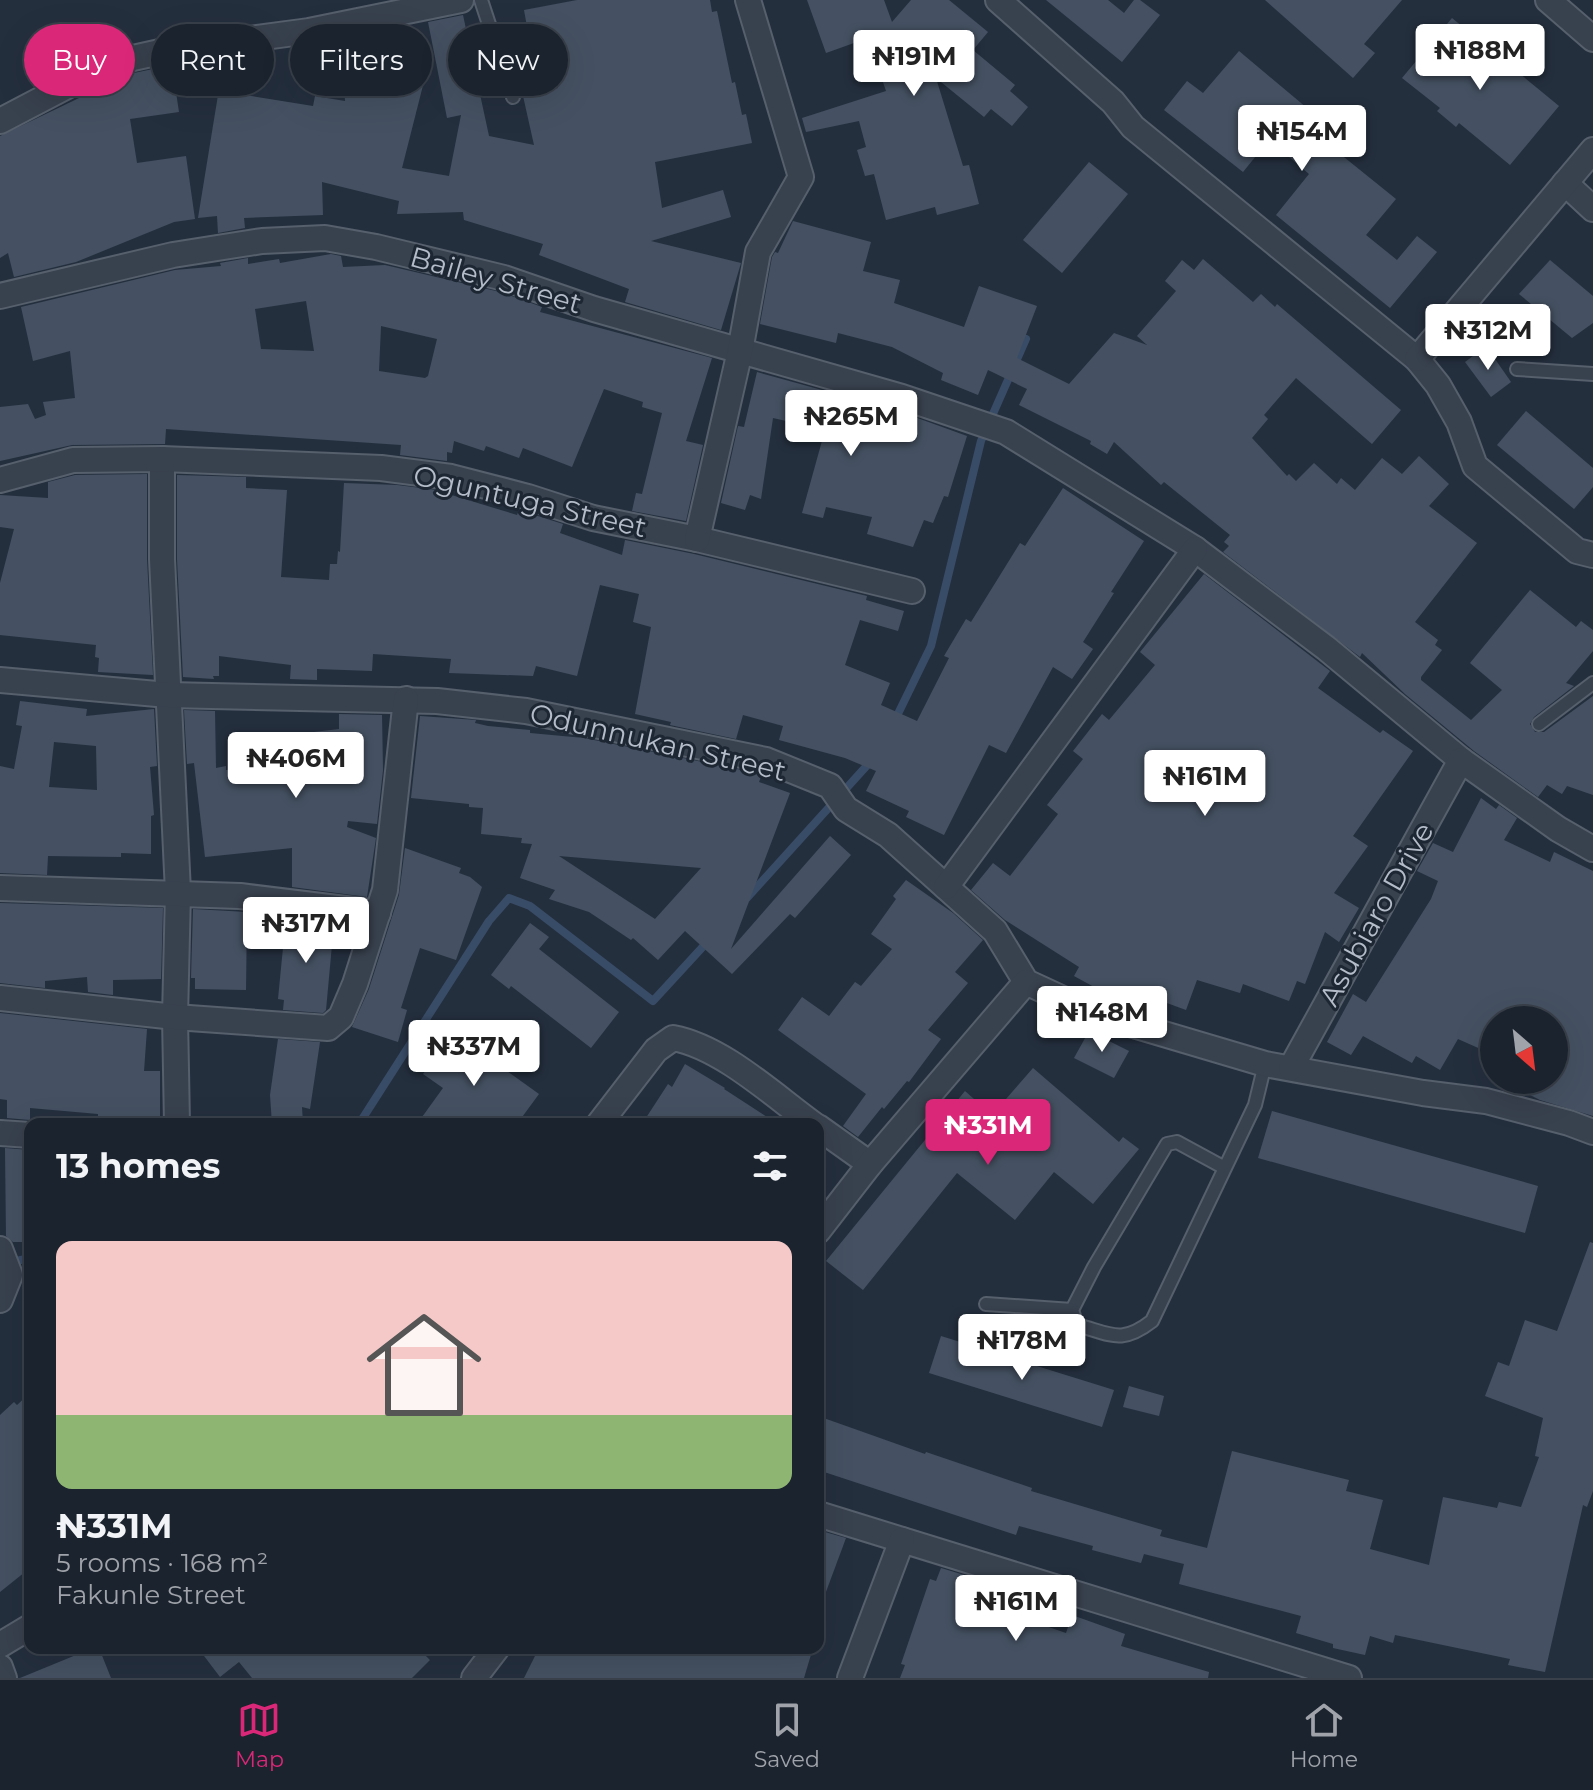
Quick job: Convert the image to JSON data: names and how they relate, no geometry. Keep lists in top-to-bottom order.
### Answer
{
  "streets": {
    "street": [
      "Bailey Street",
      "Oguntuga Street",
      "Odunnukan Street",
      "Asubiaro Drive"
    ]
  },
  "crossings": [
    ["Bailey Street", "Asubiaro Drive"]
  ],
  "north": "bottom right",
  "page": {
    "price": [
      "₦188M",
      "₦191M",
      "₦154M",
      "₦312M",
      "₦265M",
      "₦406M",
      "₦161M",
      "₦317M",
      "₦148M",
      "₦337M",
      "₦331M",
      "₦178M",
      "₦161M"
    ],
    "chip": [
      "Buy",
      "Rent",
      "Filters",
      "New"
    ],
    "heading": "13 homes",
    "list": [
      {
        "name": "₦331M",
        "note": "5 rooms · 168 m² · Fakunle Street"
      }
    ],
    "tabs": ["Map", "Saved", "Home"]
  }
}
